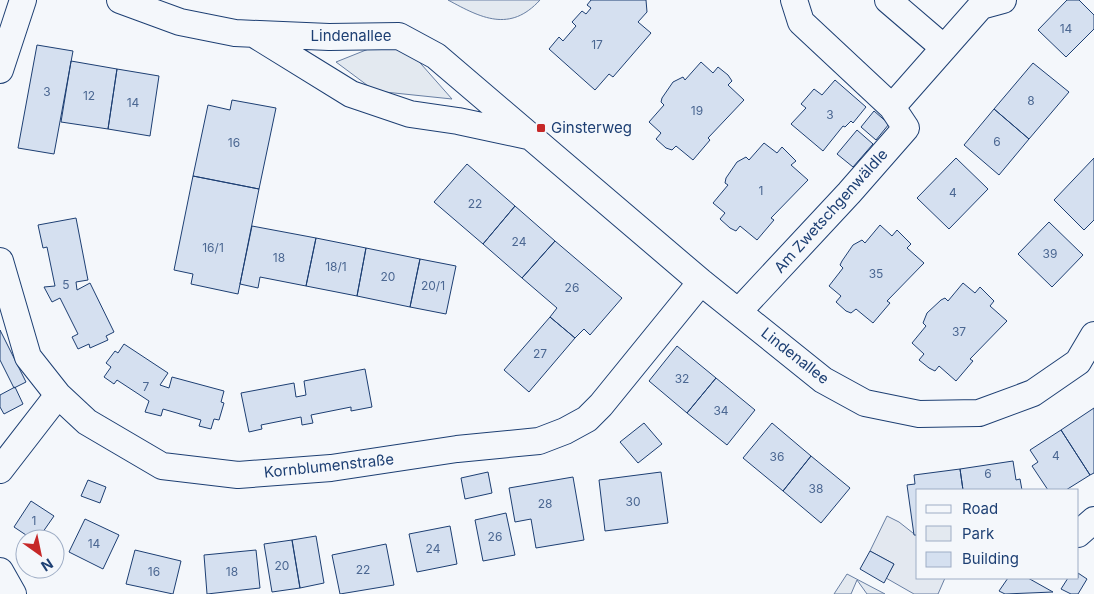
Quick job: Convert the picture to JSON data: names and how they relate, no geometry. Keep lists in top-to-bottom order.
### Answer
{
  "streets": {
    "street": ["Lindenallee", "Am Zwetschgenwäldle", "Kornblumenstraße"]
  },
  "crossings": [
    ["Lindenallee", "Am Zwetschgenwäldle"],
    ["Lindenallee", "Kornblumenstraße"]
  ],
  "places": {
    "transit": ["Ginsterweg"]
  },
  "house_numbers": [
    "14",
    "17",
    "3",
    "12",
    "8",
    "14",
    "19",
    "3",
    "6",
    "16",
    "1",
    "4",
    "22",
    "24",
    "16/1",
    "39",
    "18",
    "18/1",
    "35",
    "20",
    "5",
    "20/1",
    "26",
    "37",
    "27",
    "32",
    "7",
    "34",
    "4",
    "36",
    "6",
    "38",
    "30",
    "28",
    "1",
    "26",
    "14",
    "24",
    "20",
    "22",
    "16",
    "18"
  ],
  "legend": ["Road", "Park", "Building"],
  "north": "bottom right"
}
